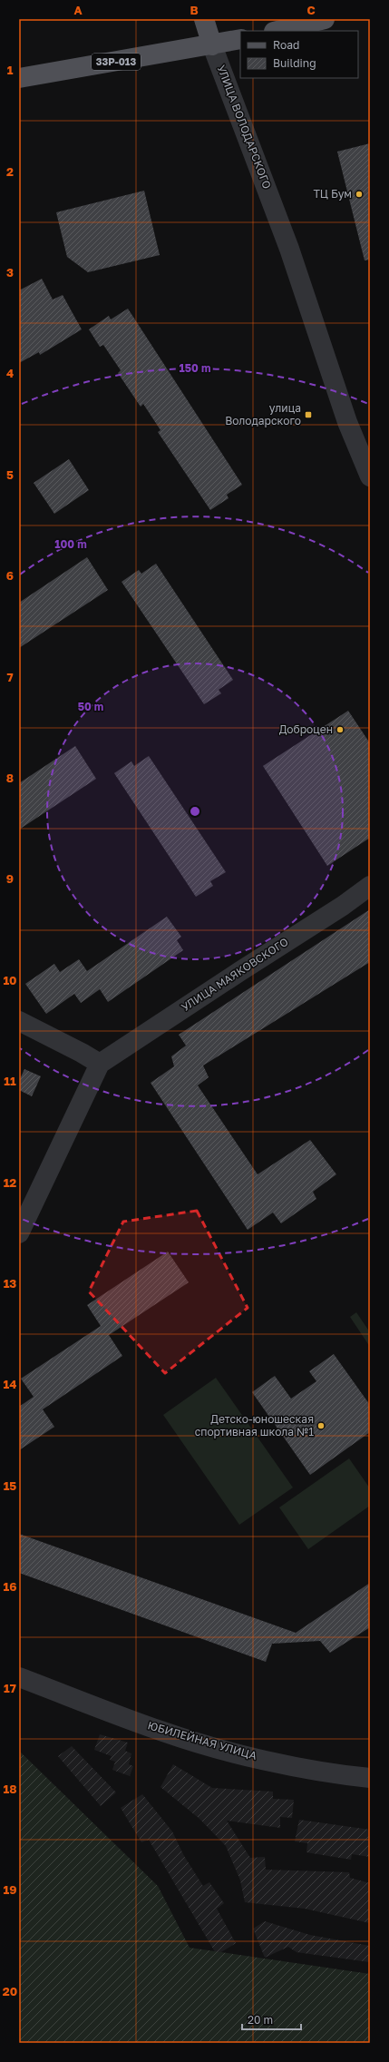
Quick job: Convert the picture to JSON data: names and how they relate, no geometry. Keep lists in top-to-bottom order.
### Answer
{
  "streets": {
    "main road": ["33Р-013"],
    "street": ["УЛИЦА ВОЛОДАРСКОГО", "УЛИЦА МАЯКОВСКОГО", "ЮБИЛЕЙНАЯ УЛИЦА"]
  },
  "crossings": [
    ["33Р-013", "УЛИЦА ВОЛОДАРСКОГО"]
  ],
  "places": {
    "other": ["ТЦ Бум", "Доброцен", "Детско-юношеская спортивная школа №1"],
    "transit": ["улица Володарского"]
  },
  "legend": ["Road", "Building"],
  "scale_bar": "20 m",
  "grid": {
    "columns": ["A", "B", "C"],
    "rows": [
      "1",
      "2",
      "3",
      "4",
      "5",
      "6",
      "7",
      "8",
      "9",
      "10",
      "11",
      "12",
      "13",
      "14",
      "15",
      "16",
      "17",
      "18",
      "19",
      "20"
    ]
  },
  "rings": ["150 m", "100 m", "50 m"]
}
